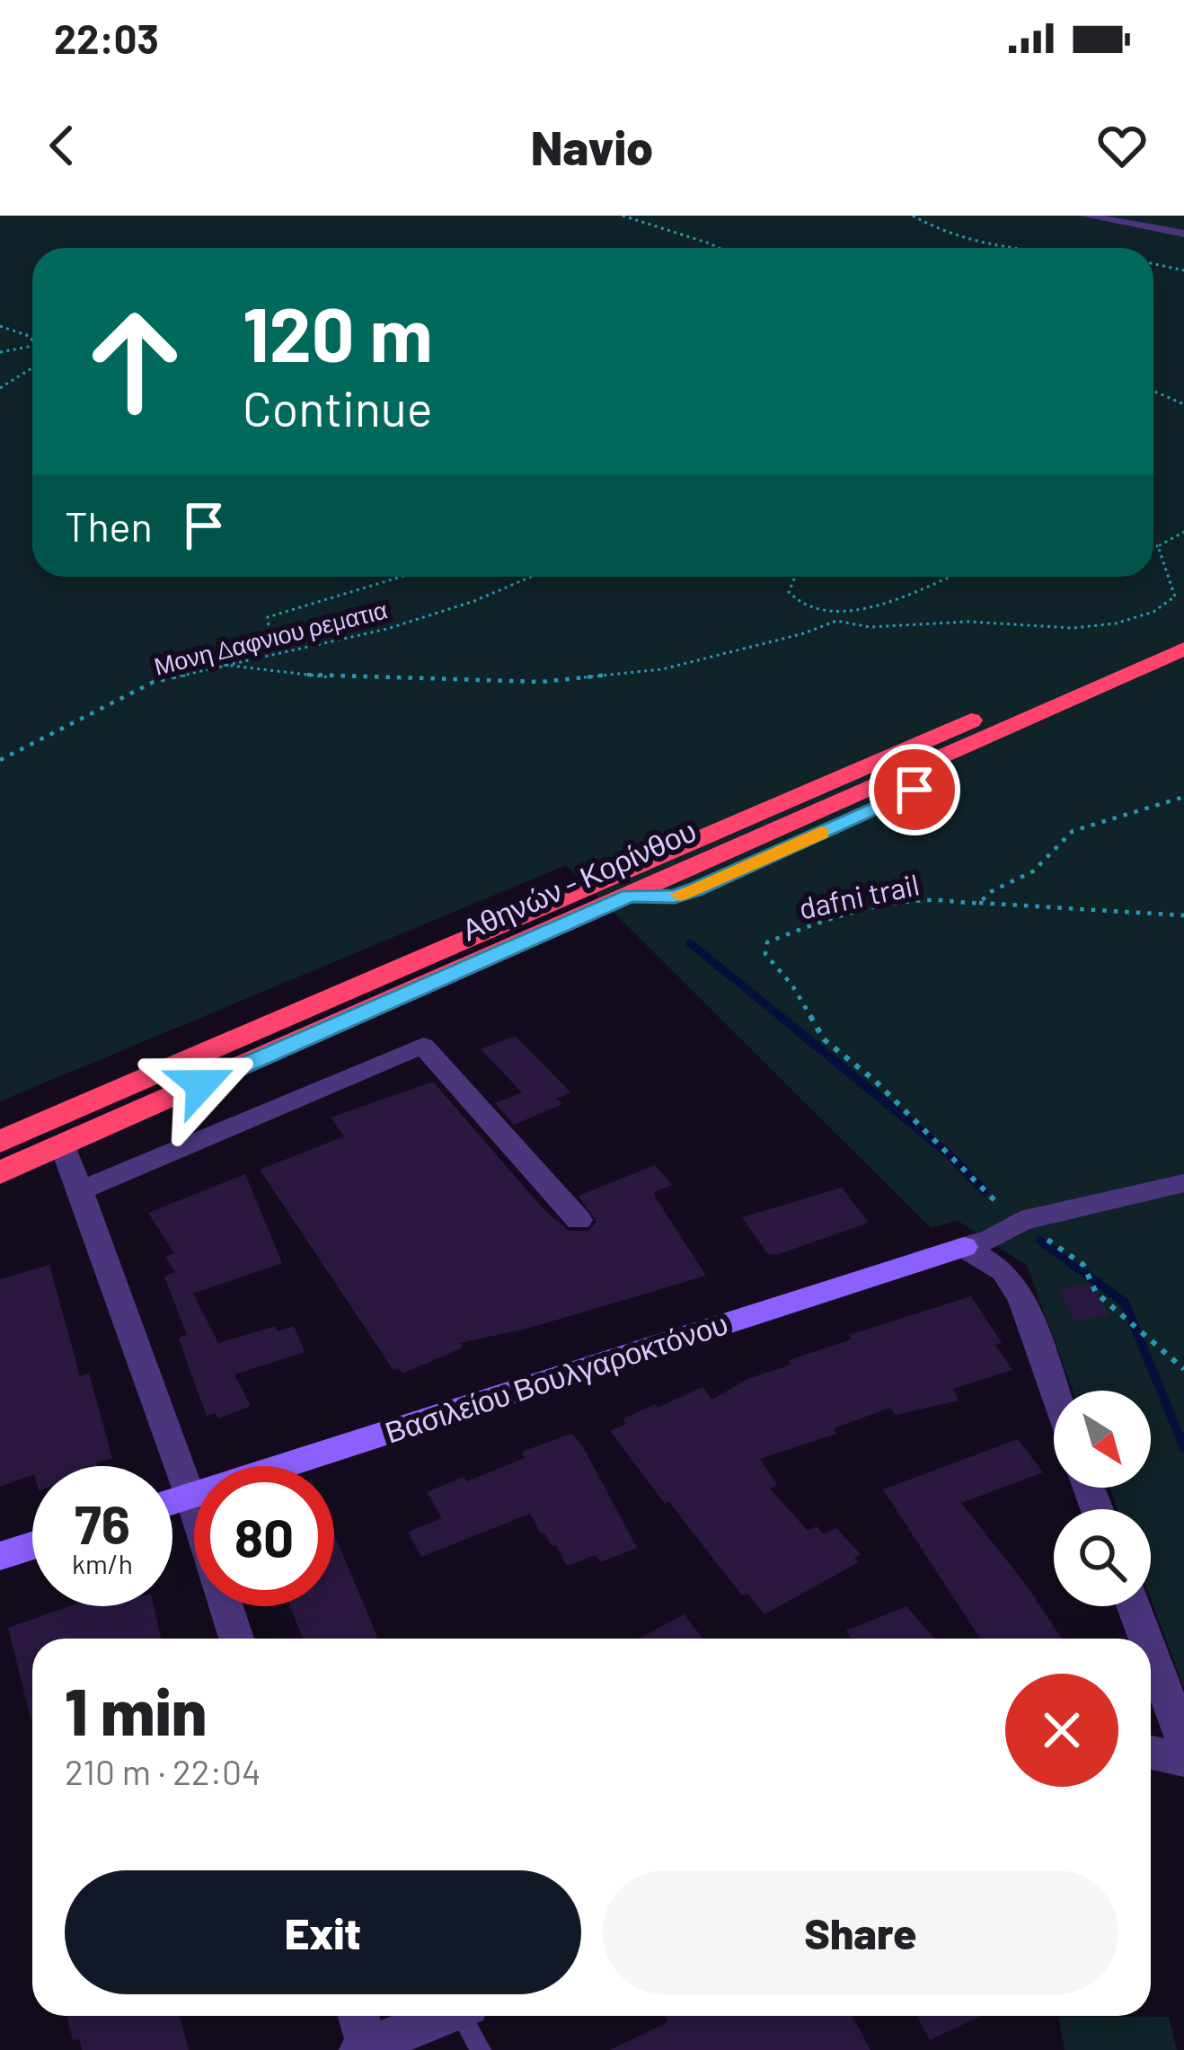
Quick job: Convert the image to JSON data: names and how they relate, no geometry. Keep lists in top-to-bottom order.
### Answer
{
  "streets": {
    "highway": ["Αθηνών - Κορίνθου"],
    "street": ["Βασιλείου Βουλγαροκτόνου"],
    "path": ["Μονη Δαφνιου ρεματια", "dafni trail"]
  },
  "north": "bottom right",
  "page": {
    "status": "22:03",
    "header": "Navio",
    "turn": ["120 m", "Continue"],
    "then": "Then",
    "speed": "76 km/h",
    "limit": "80",
    "heading": ["1 min", "210 m · 22:04"],
    "buttons": ["Exit", "Share"]
  }
}
